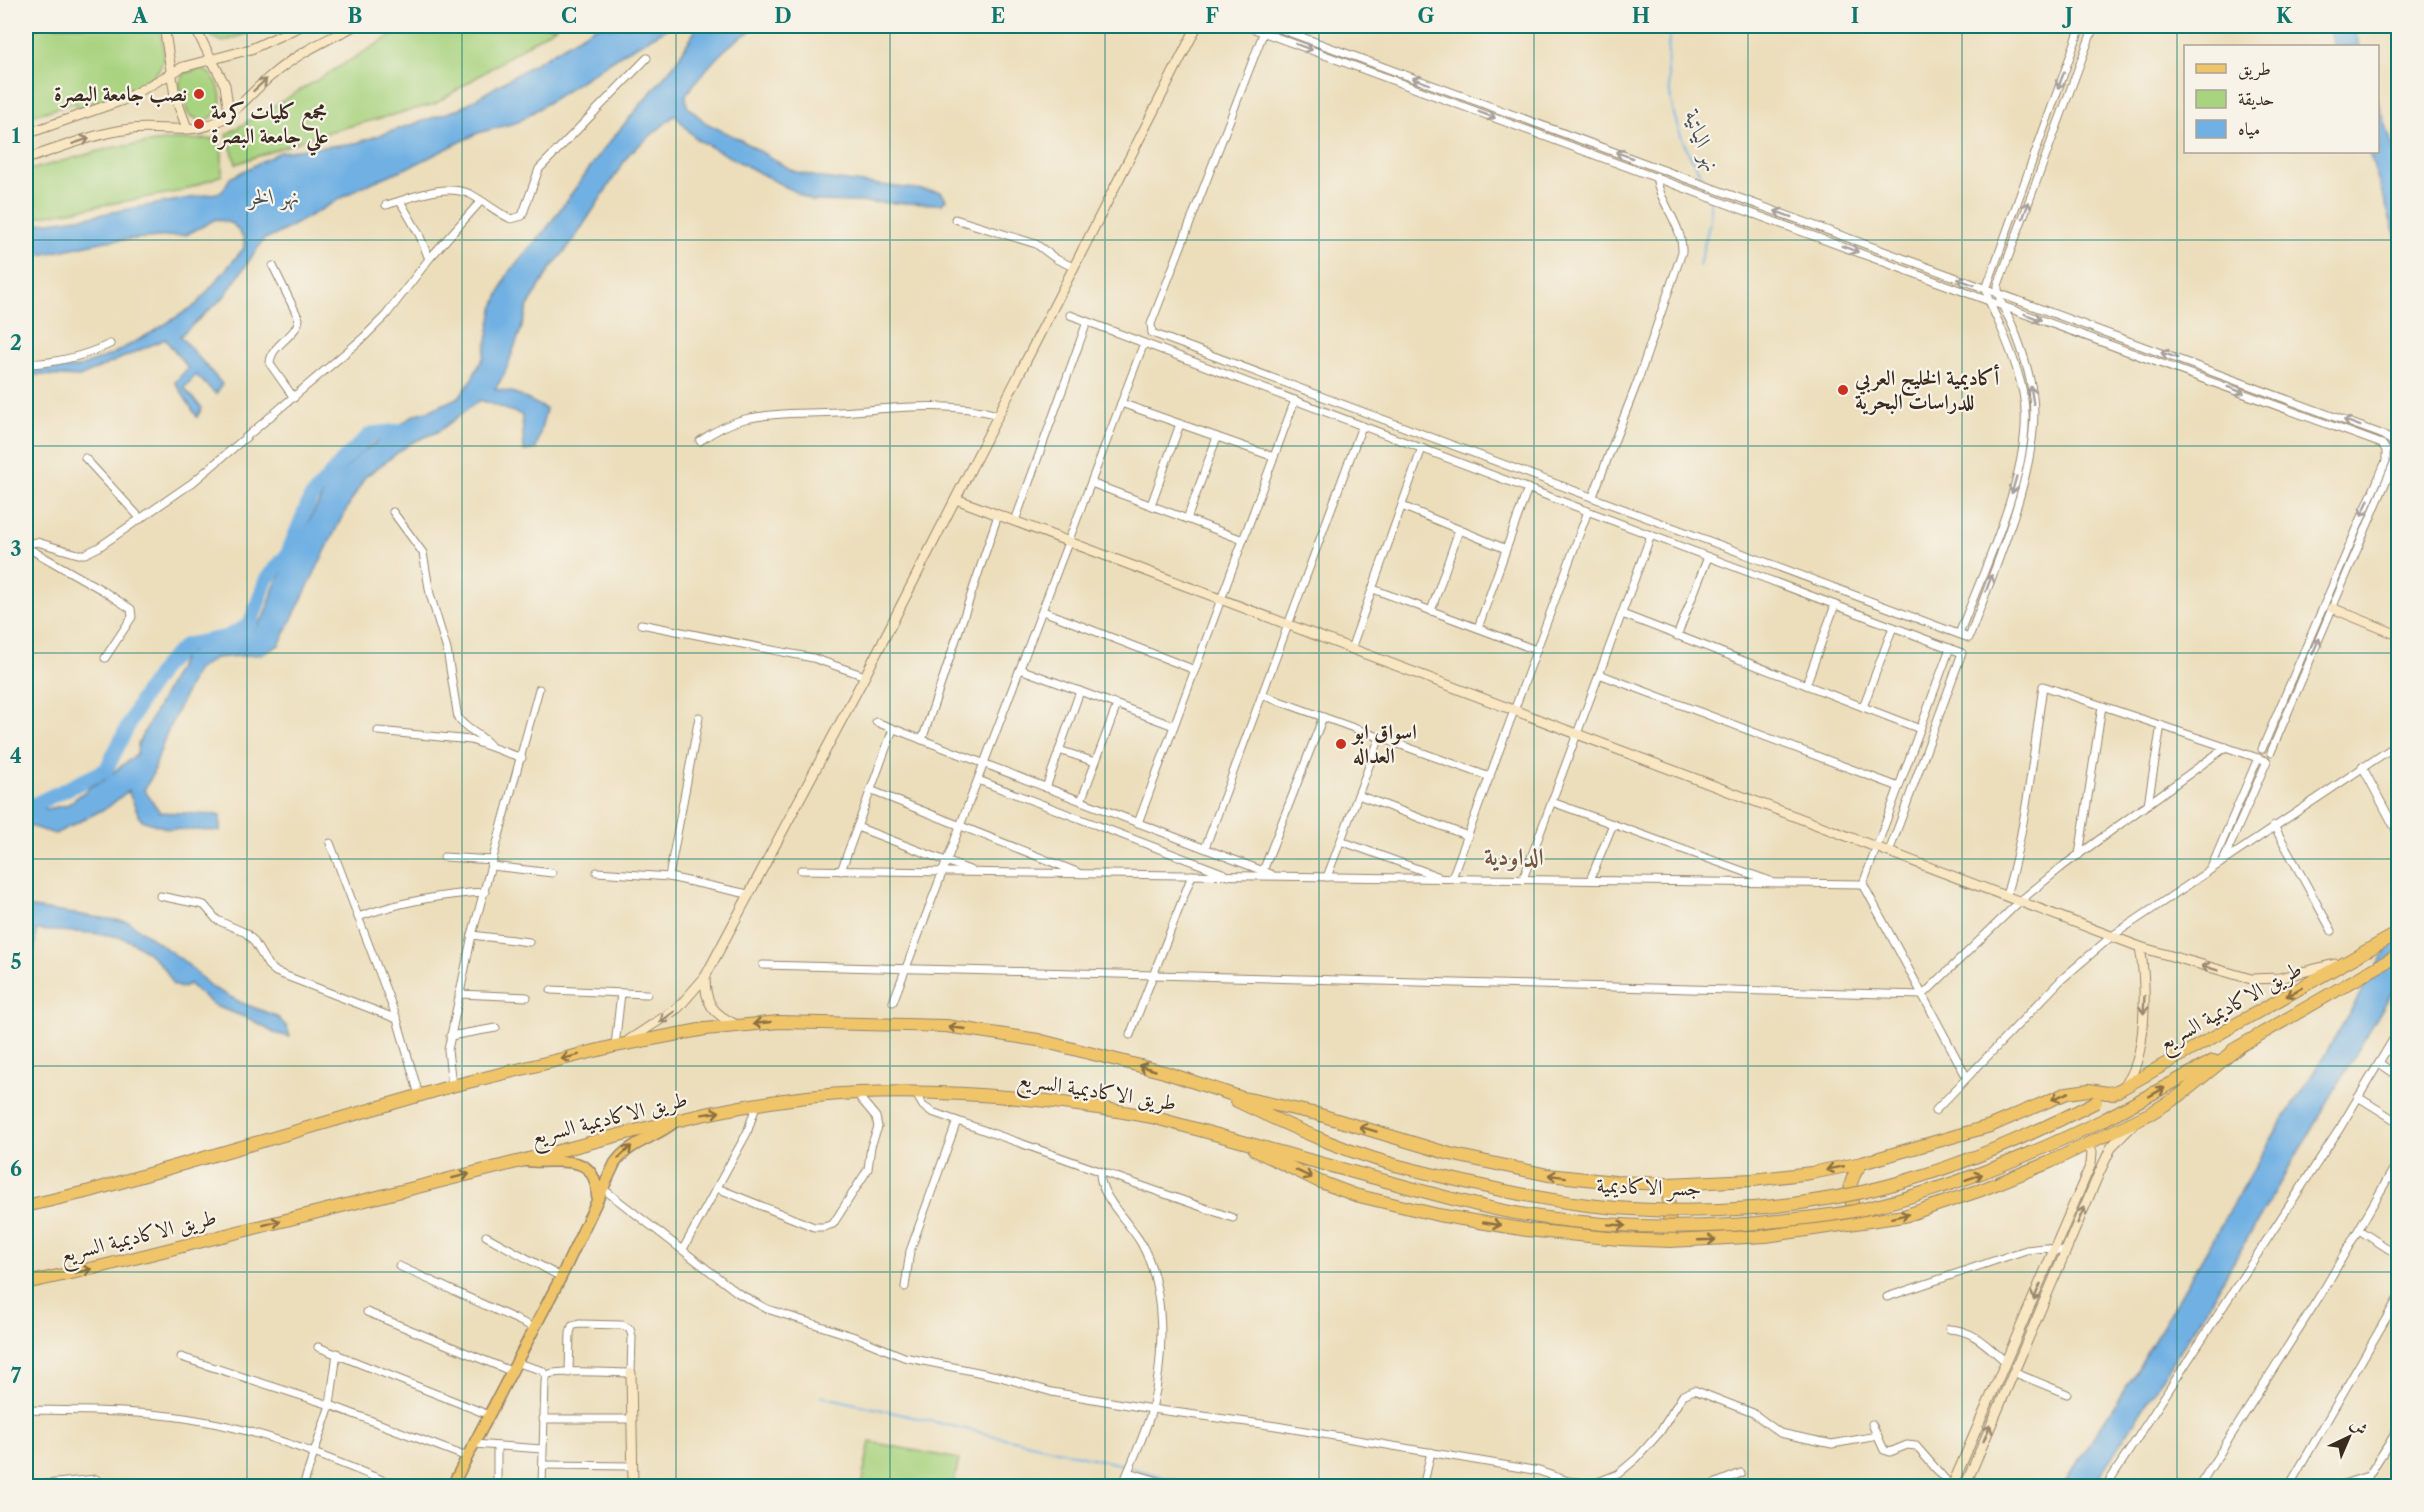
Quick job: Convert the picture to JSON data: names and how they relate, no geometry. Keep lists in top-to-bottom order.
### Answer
{
  "streets": {
    "highway": ["طريق الاكاديمية السريع", "جسر الاكاديمية"]
  },
  "crossings": [
    ["طريق الاكاديمية السريع", "جسر الاكاديمية"]
  ],
  "districts": ["الداودية"],
  "water": ["نهر الياتية", "نهر الخر"],
  "places": [
    "نصب جامعة البصرة",
    "مجمع كليات كرمة علي جامعة البصرة",
    "أكاديمية الخليج العربي للدراسات البحرية",
    "اسواق ابو العداله"
  ],
  "legend": ["طريق", "حديقة", "مياه"],
  "north": "top right",
  "grid": {
    "columns": [
      "A",
      "B",
      "C",
      "D",
      "E",
      "F",
      "G",
      "H",
      "I",
      "J",
      "K"
    ],
    "rows": [
      "1",
      "2",
      "3",
      "4",
      "5",
      "6",
      "7"
    ]
  }
}
